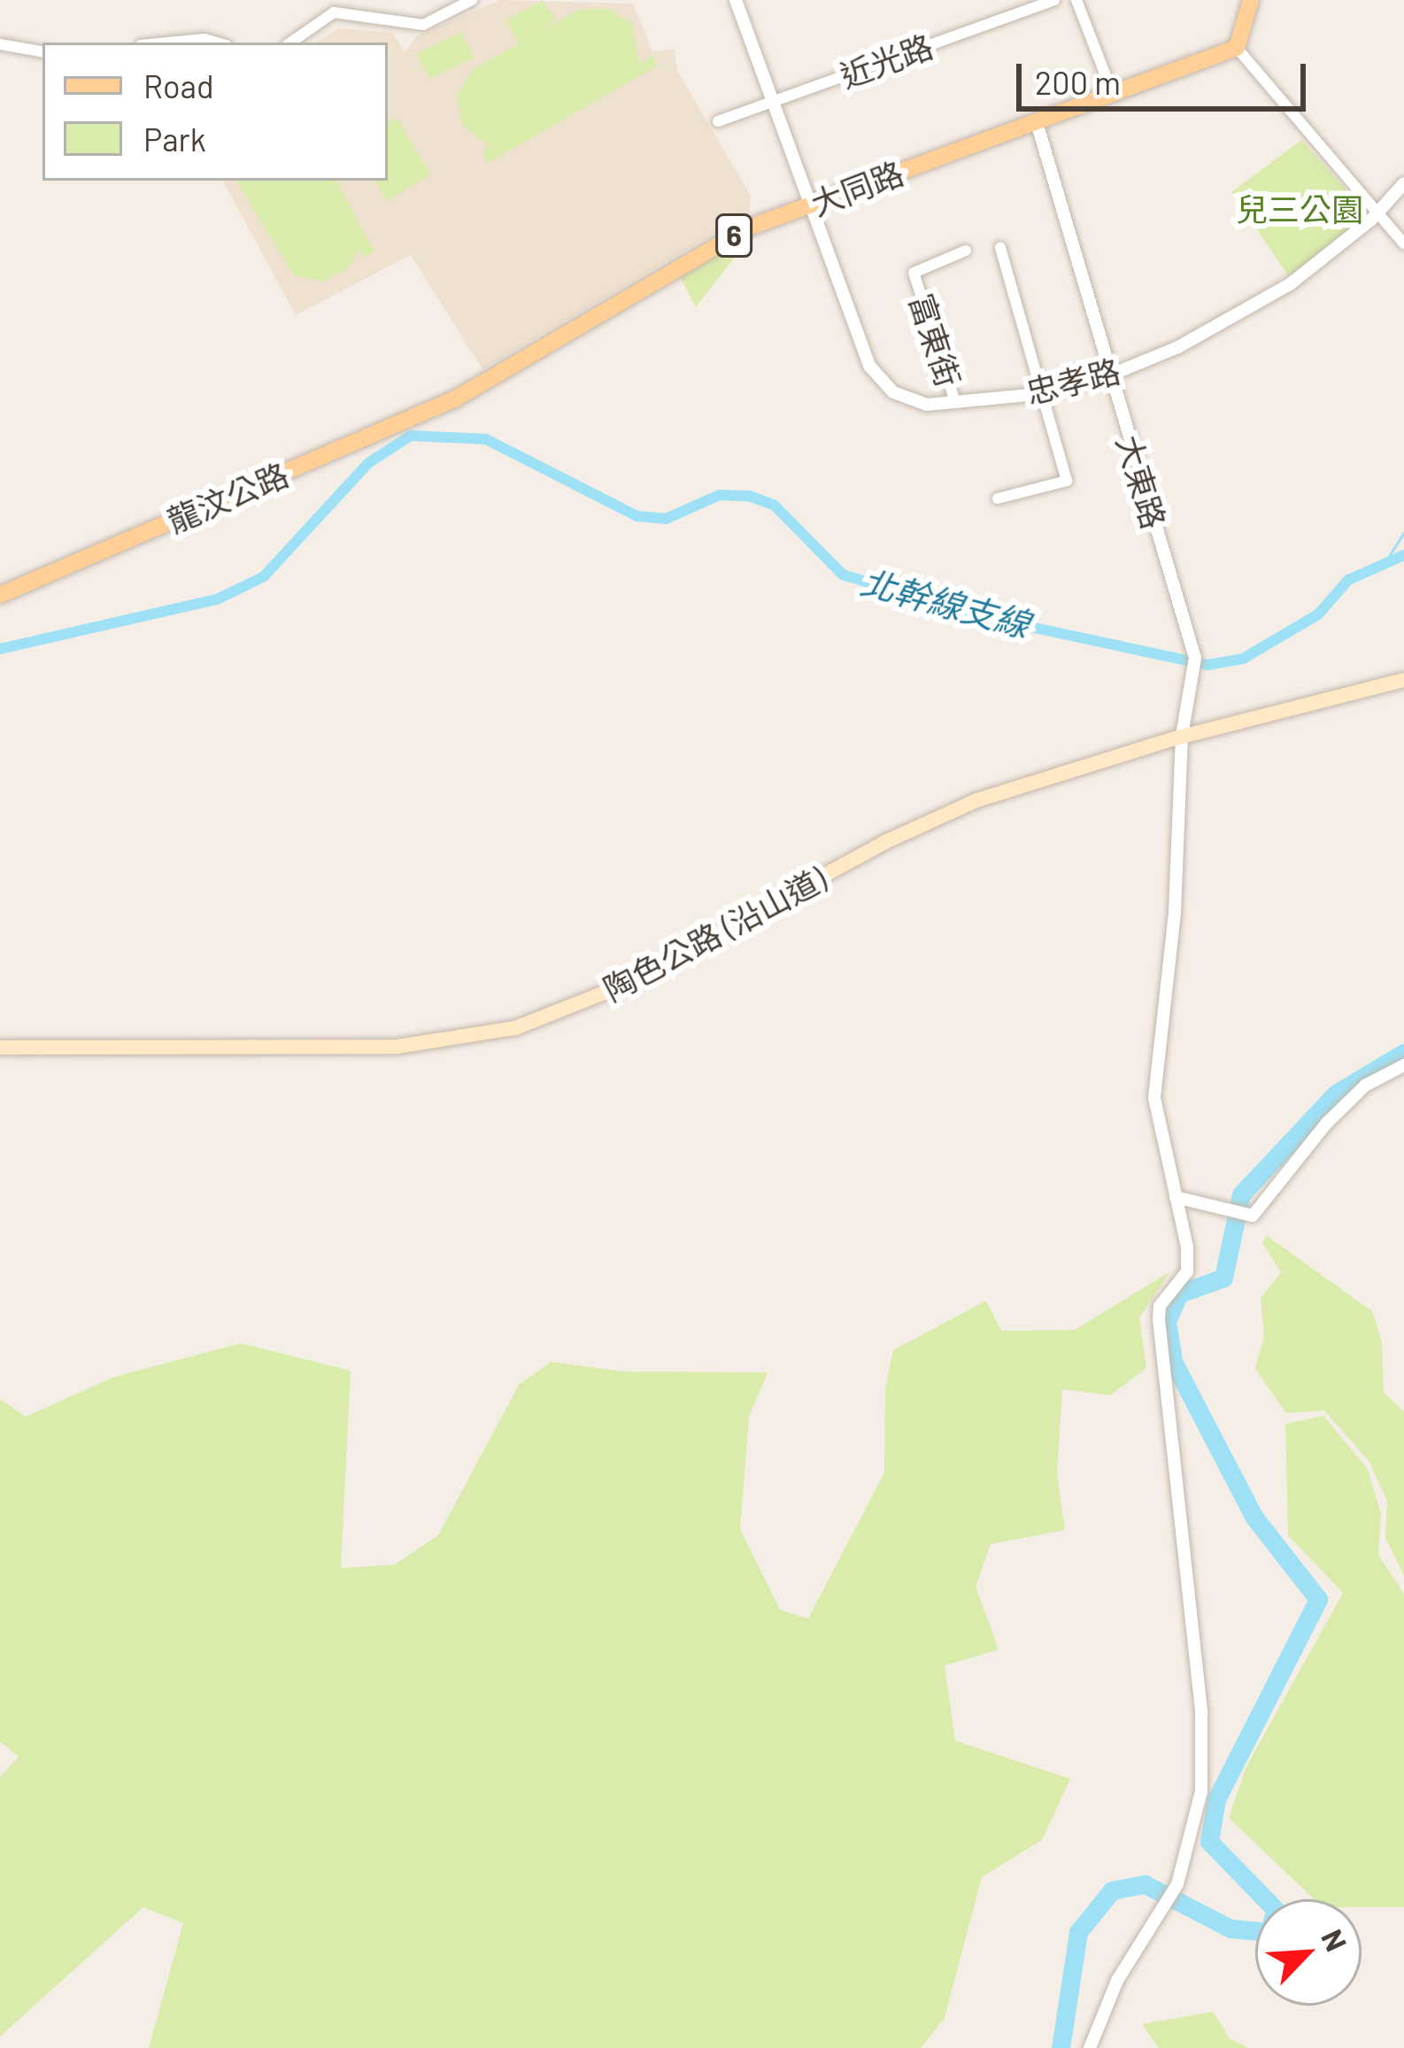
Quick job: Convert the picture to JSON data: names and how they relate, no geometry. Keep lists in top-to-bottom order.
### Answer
{
  "streets": {
    "main road": [
      "大同路",
      "6",
      "龍汶公路",
      "陶色公路 (沿山道)"
    ],
    "street": [
      "近光路",
      "富東街",
      "忠孝路",
      "大東路"
    ]
  },
  "crossings": [
    ["近光路", "忠孝路"],
    ["大同路", "忠孝路"],
    ["大同路", "大東路"],
    ["大同路", "龍汶公路"],
    ["富東街", "忠孝路"],
    ["忠孝路", "大東路"],
    ["大東路", "陶色公路 (沿山道)"]
  ],
  "water": ["北幹線支線"],
  "parks": ["兒三公園"],
  "legend": ["Road", "Park"],
  "scale_bar": "200 m",
  "north": "top right"
}
